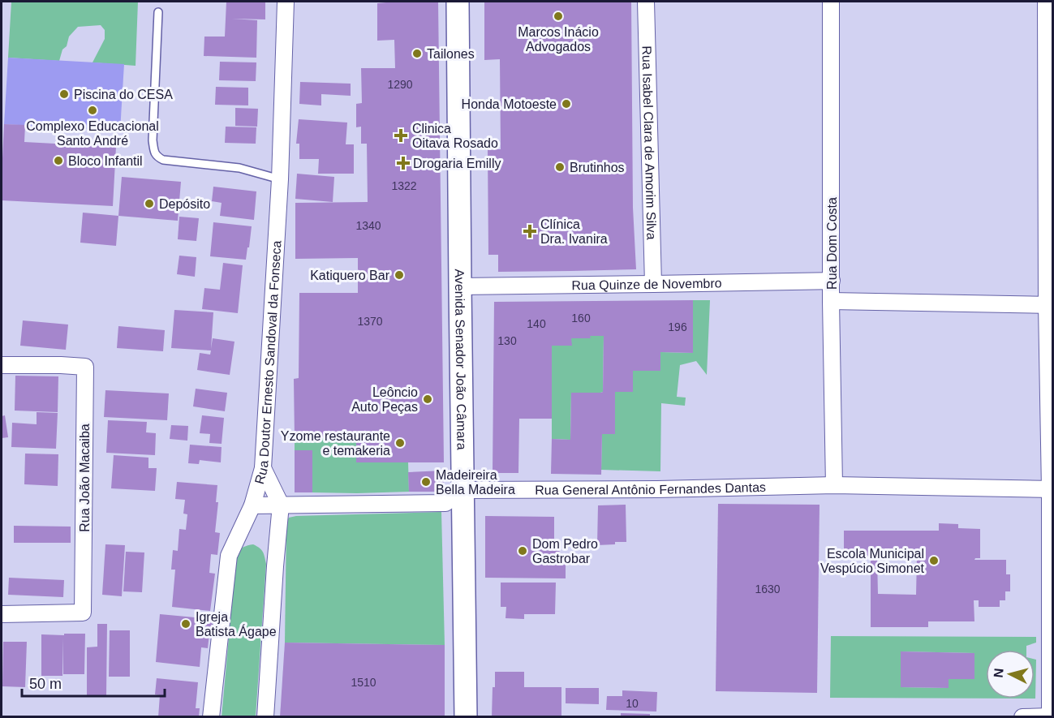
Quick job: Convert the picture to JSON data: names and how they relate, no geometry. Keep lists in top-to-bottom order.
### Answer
{
  "streets": {
    "main road": ["Avenida Senador João Câmara"],
    "street": [
      "Rua Isabel Clara de Amorim Silva",
      "Rua Dom Costa",
      "Rua Quinze de Novembro",
      "Rua Doutor Ernesto Sandoval da Fonseca",
      "Rua João Macaiba",
      "Rua General Antônio Fernandes Dantas"
    ]
  },
  "crossings": [
    ["Rua Isabel Clara de Amorim Silva", "Rua Quinze de Novembro"],
    ["Rua Dom Costa", "Rua Quinze de Novembro"],
    ["Rua Dom Costa", "Rua General Antônio Fernandes Dantas"],
    ["Rua Quinze de Novembro", "Avenida Senador João Câmara"],
    ["Avenida Senador João Câmara", "Rua General Antônio Fernandes Dantas"]
  ],
  "places": {
    "other": [
      "Marcos Inácio Advogados",
      "Tailones",
      "Piscina do CESA",
      "Honda Motoeste",
      "Complexo Educacional Santo André",
      "Bloco Infantil",
      "Brutinhos",
      "Depósito",
      "Katiquero Bar",
      "Leôncio Auto Peças",
      "Yzome restaurante e temakeria",
      "Madeireira Bella Madeira",
      "Dom Pedro Gastrobar",
      "Escola Municipal Vespúcio Simonet",
      "Igreja Batista Ágape"
    ],
    "health": ["Clinica Oitava Rosado", "Drogaria Emilly", "Clínica Dra. Ivanira"]
  },
  "house_numbers": [
    "1290",
    "1322",
    "1340",
    "160",
    "1370",
    "140",
    "196",
    "130",
    "1630",
    "1510",
    "10"
  ],
  "scale_bar": "50 m",
  "north": "left"
}
